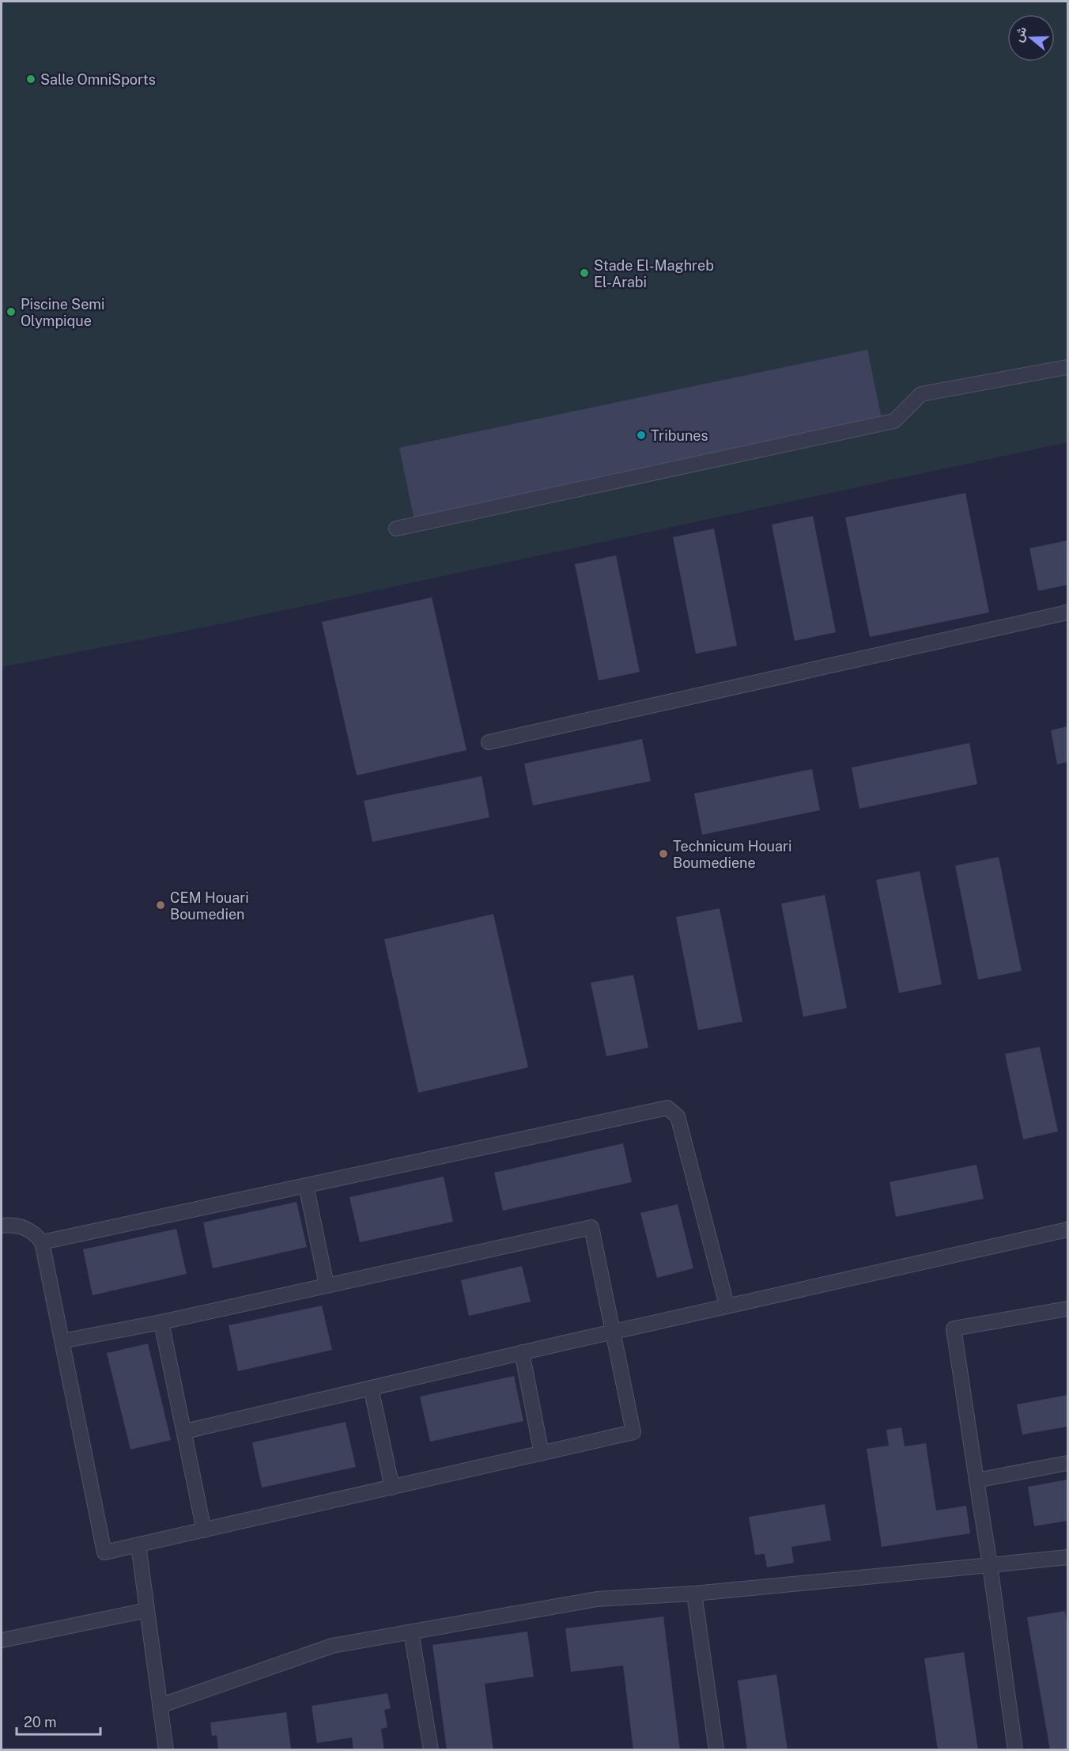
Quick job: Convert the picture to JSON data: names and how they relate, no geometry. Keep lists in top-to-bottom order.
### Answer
{
  "places": [
    "Salle OmniSports",
    "Stade El-Maghreb El-Arabi",
    "Piscine Semi Olympique",
    "Tribunes",
    "Technicum Houari Boumediene",
    "CEM Houari Boumedien"
  ],
  "scale_bar": "20 m",
  "north": "left"
}
